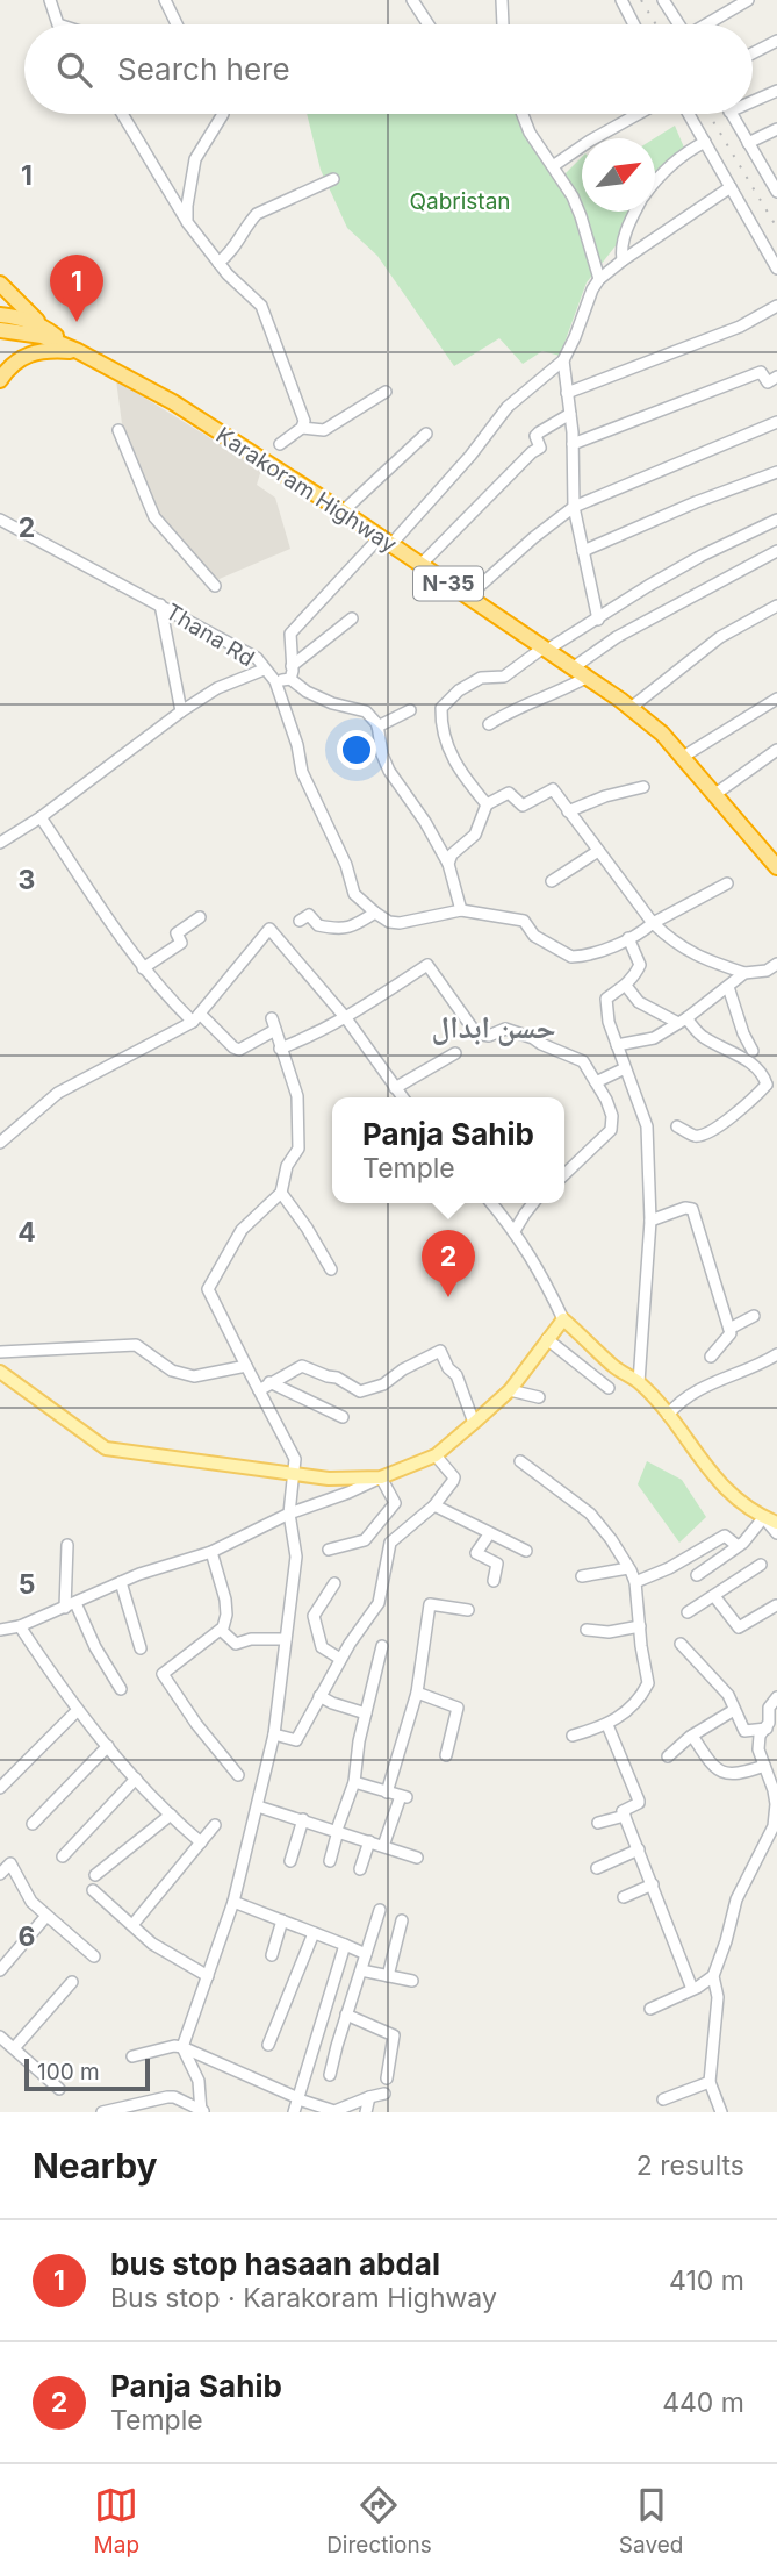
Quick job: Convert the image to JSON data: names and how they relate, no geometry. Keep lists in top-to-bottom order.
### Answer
{
  "streets": {
    "highway": ["Karakoram Highway", "N-35"],
    "street": ["Thana Rd"]
  },
  "districts": ["حسن ابدال"],
  "parks": ["Qabristan"],
  "scale_bar": "100 m",
  "north": "top right",
  "page": {
    "search": "Search here",
    "pins": ["1", "2"],
    "popup": ["Panja Sahib", "Temple"],
    "scale": "100 m",
    "heading": ["Nearby", "2 results"],
    "list": [
      {
        "mark": "1",
        "name": "bus stop hasaan abdal",
        "note": "Bus stop · Karakoram Highway",
        "value": "410 m"
      },
      {
        "mark": "2",
        "name": "Panja Sahib",
        "note": "Temple",
        "value": "440 m"
      }
    ],
    "nav": ["Map", "Directions", "Saved"]
  },
  "grid": {
    "rows": [
      "1",
      "2",
      "3",
      "4",
      "5",
      "6"
    ]
  }
}
